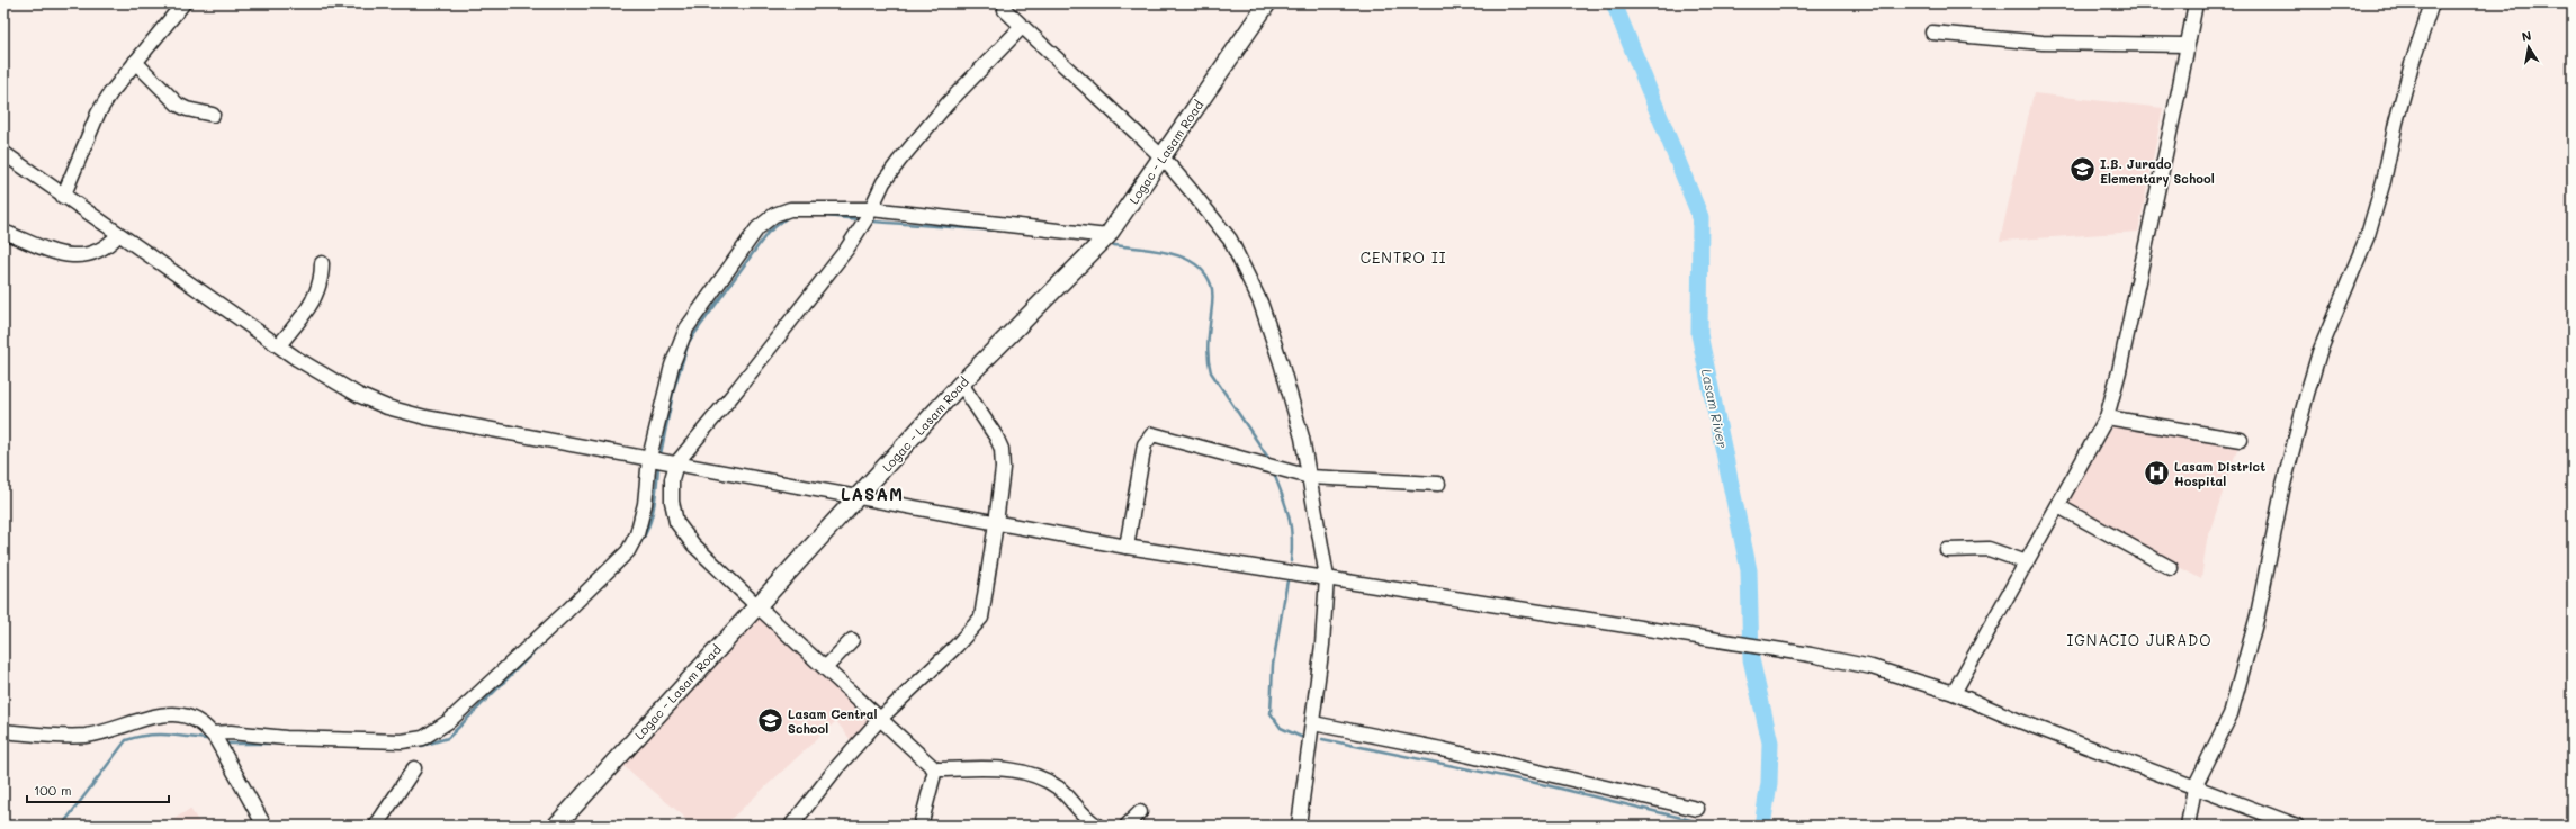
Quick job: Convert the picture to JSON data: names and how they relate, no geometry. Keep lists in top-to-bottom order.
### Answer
{
  "streets": {
    "main road": ["Logac - Lasam Road"]
  },
  "districts": ["CENTRO II", "LASAM", "IGNACIO JURADO"],
  "water": ["Lasam River"],
  "places": {
    "school or university": ["I.B. Jurado Elementary School", "Lasam Central School"],
    "hospital": ["Lasam District Hospital"]
  },
  "scale_bar": "100 m",
  "north": "top"
}
